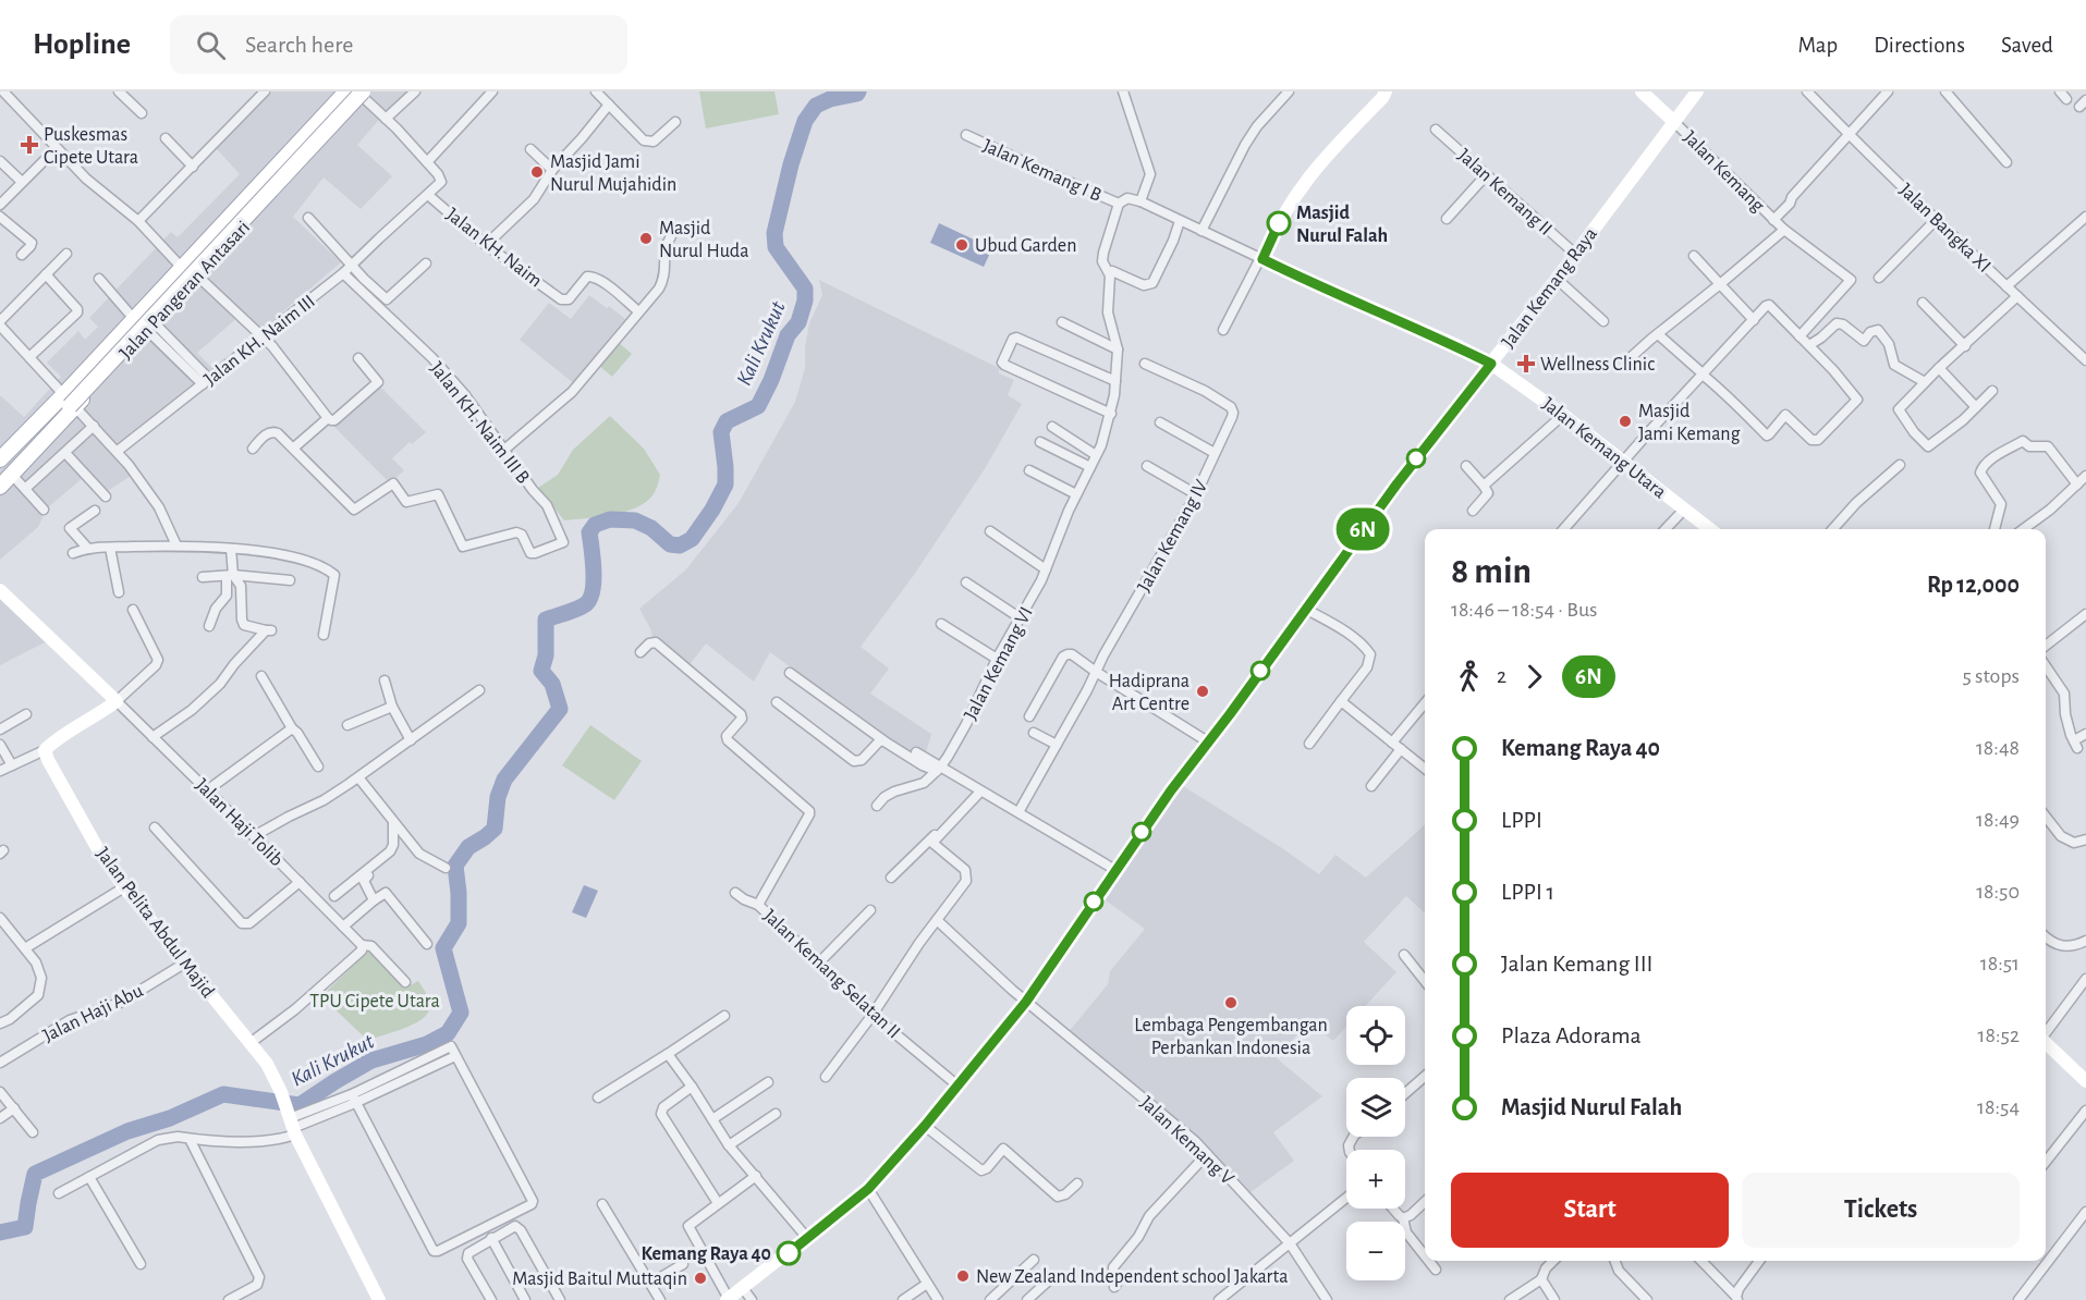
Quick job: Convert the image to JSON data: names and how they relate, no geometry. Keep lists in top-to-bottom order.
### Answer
{
  "streets": {
    "main road": ["Jalan Pangeran Antasari"],
    "street": [
      "Jalan Kemang I B",
      "Jalan Kemang",
      "Jalan Kemang II",
      "Jalan Bangka XI",
      "Jalan KH. Naim",
      "Jalan Kemang Raya",
      "Jalan KH. Naim III",
      "Jalan KH. Naim III B",
      "Jalan Kemang Utara",
      "Jalan Kemang IV",
      "Jalan Kemang VI",
      "Jalan Haji Tolib",
      "Jalan Pelita Abdul Majid",
      "Jalan Kemang Selatan II",
      "Jalan Haji Abu",
      "Jalan Kemang V"
    ]
  },
  "crossings": [
    ["Jalan Kemang I B", "Jalan Kemang VI"],
    ["Jalan Kemang", "Jalan Kemang Raya"],
    ["Jalan Kemang II", "Jalan Kemang Raya"],
    ["Jalan KH. Naim", "Jalan KH. Naim III"],
    ["Jalan Kemang Raya", "Jalan Kemang Utara"],
    ["Jalan Kemang Raya", "Jalan Kemang Selatan II"],
    ["Jalan Kemang Raya", "Jalan Kemang V"],
    ["Jalan KH. Naim III", "Jalan KH. Naim III B"],
    ["Jalan Pelita Abdul Majid", "Jalan Haji Abu"]
  ],
  "water": ["Kali Krukut"],
  "parks": ["TPU Cipete Utara"],
  "places": {
    "health": ["Puskesmas Cipete Utara", "Wellness Clinic"],
    "other": [
      "Masjid Jami Nurul Mujahidin",
      "Masjid Nurul Falah",
      "Masjid Nurul Huda",
      "Ubud Garden",
      "Masjid Jami Kemang",
      "Hadiprana Art Centre",
      "Lembaga Pengembangan Perbankan Indonesia",
      "Kemang Raya 40",
      "New Zealand Independent school Jakarta",
      "Masjid Baitul Muttaqin"
    ]
  },
  "lines": ["bus line 6N"],
  "page": {
    "header": "Hopline",
    "search": "Search here",
    "nav": ["Map", "Directions", "Saved"],
    "on_map": "6N",
    "heading": ["8 min", "18:46 – 18:54 · Bus", "Rp 12,000"],
    "legs": ["2", "6N", "5 stops"],
    "list": [
      {
        "name": "Kemang Raya 40",
        "value": "18:48"
      },
      {
        "name": "LPPI",
        "value": "18:49"
      },
      {
        "name": "LPPI 1",
        "value": "18:50"
      },
      {
        "name": "Jalan Kemang III",
        "value": "18:51"
      },
      {
        "name": "Plaza Adorama",
        "value": "18:52"
      },
      {
        "name": "Masjid Nurul Falah",
        "value": "18:54"
      }
    ],
    "map_buttons": ["+", "−"],
    "buttons": ["Start", "Tickets"]
  }
}
